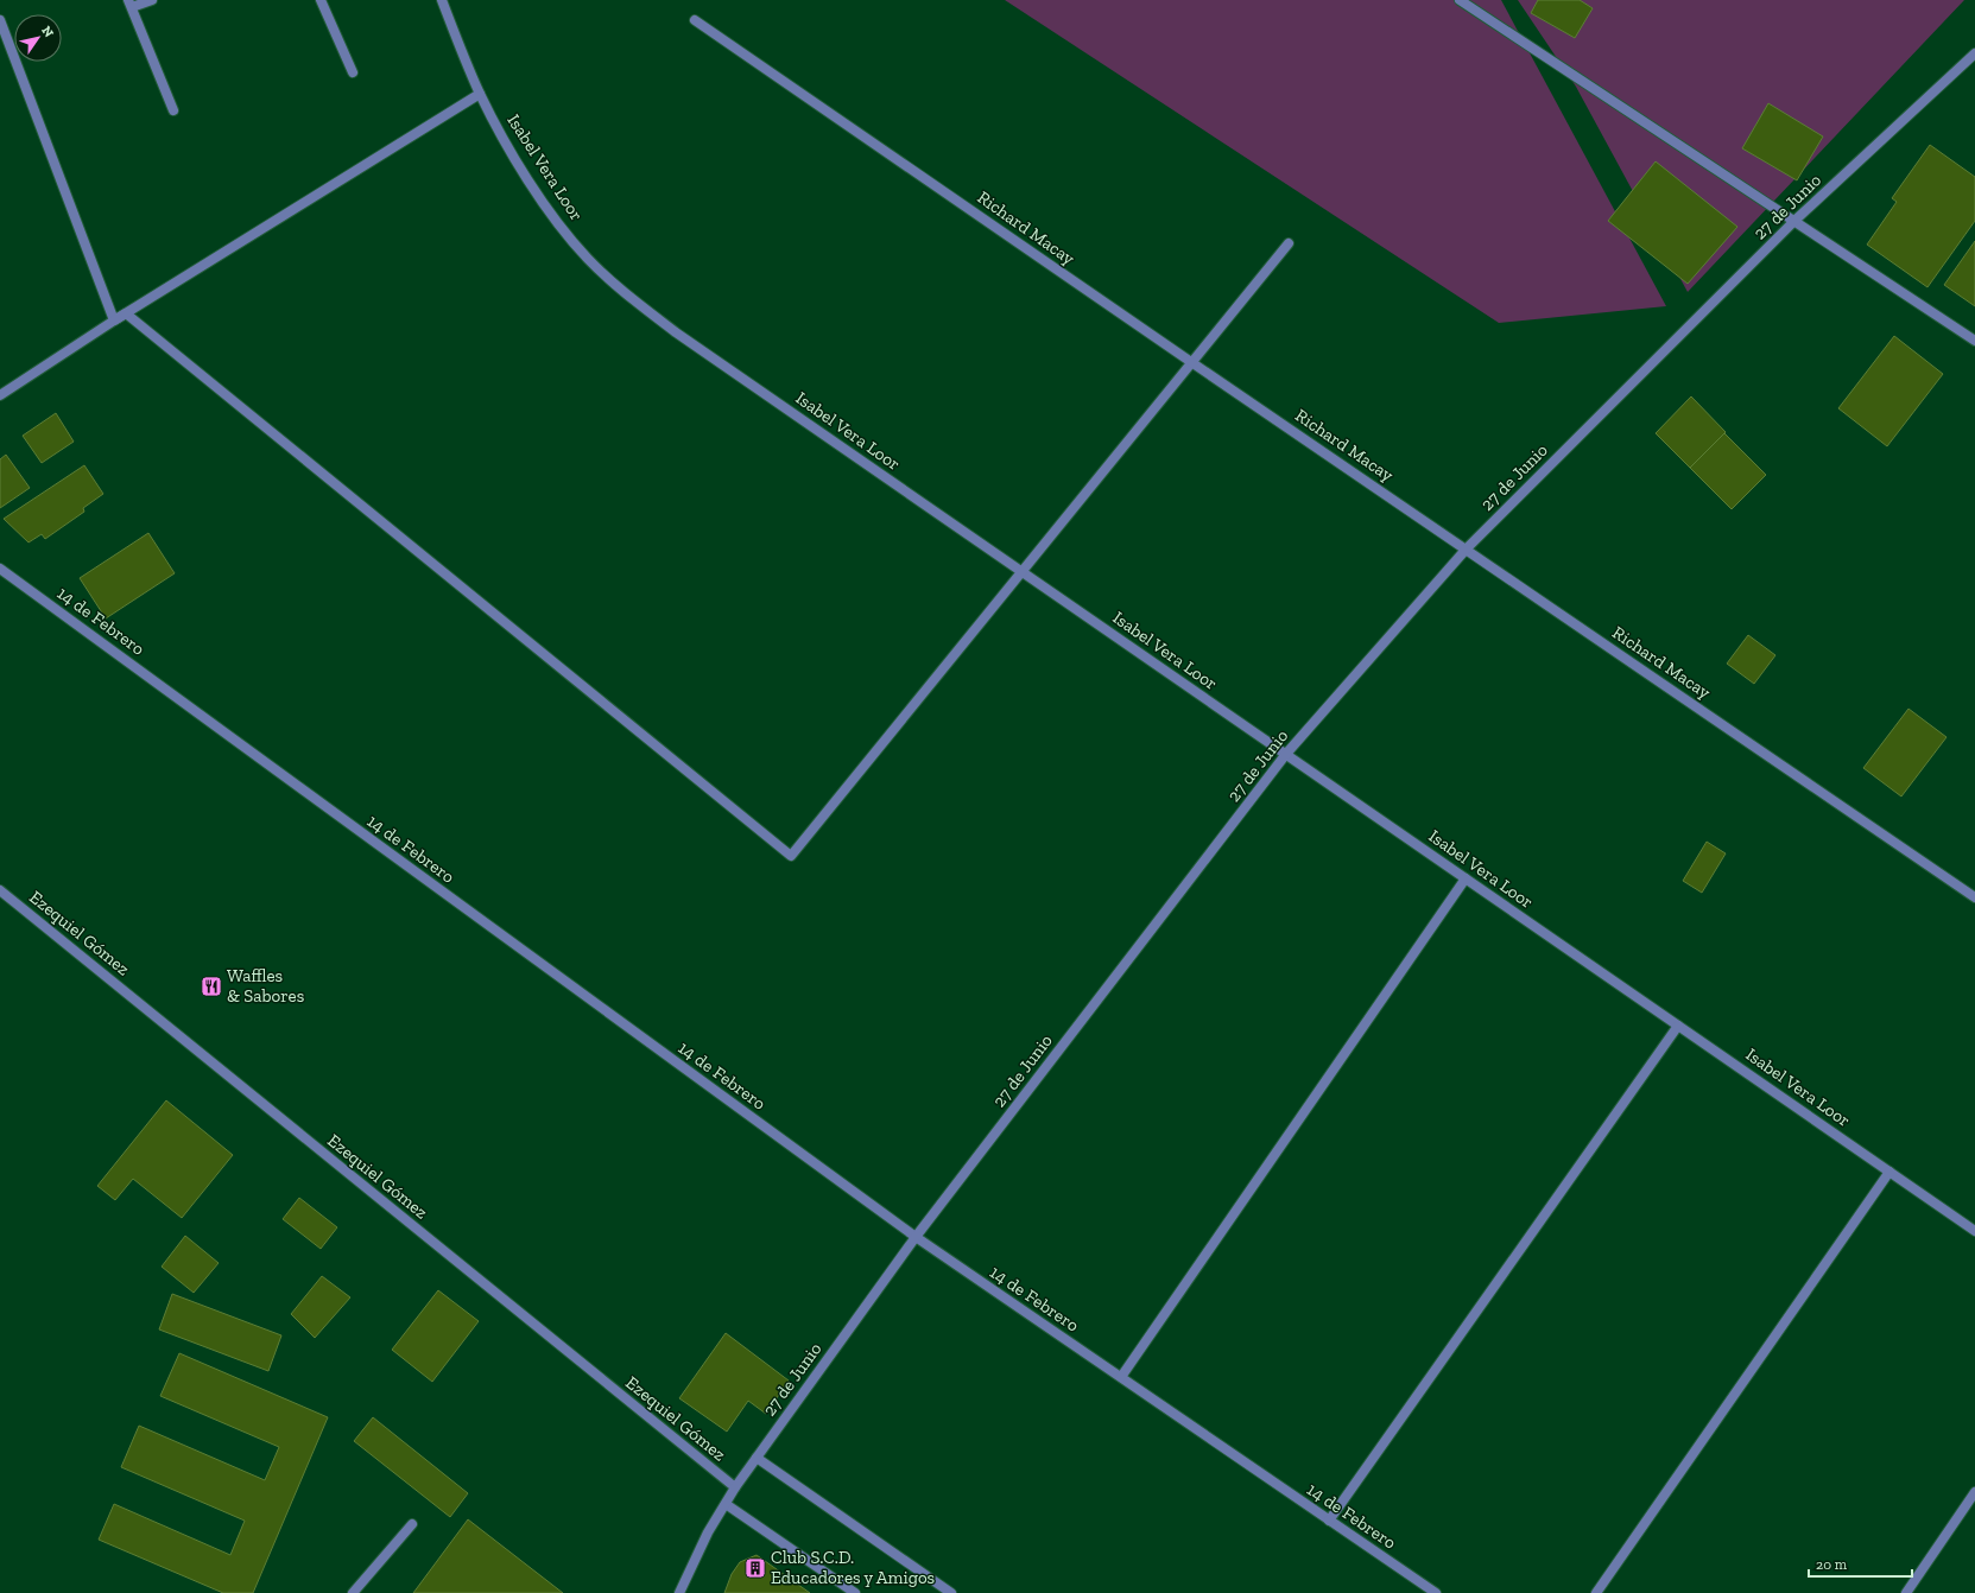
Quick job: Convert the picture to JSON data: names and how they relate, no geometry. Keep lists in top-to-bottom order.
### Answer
{
  "streets": {
    "street": [
      "Isabel Vera Loor",
      "27 de Junio",
      "Richard Macay",
      "14 de Febrero",
      "Ezequiel Gómez"
    ]
  },
  "crossings": [
    ["Isabel Vera Loor", "27 de Junio"],
    ["27 de Junio", "Richard Macay"],
    ["27 de Junio", "14 de Febrero"],
    ["27 de Junio", "Ezequiel Gómez"]
  ],
  "places": {
    "restaurant": ["Waffles & Sabores"],
    "building": ["Club S.C.D. Educadores y Amigos"]
  },
  "scale_bar": "20 m",
  "north": "top right"
}
